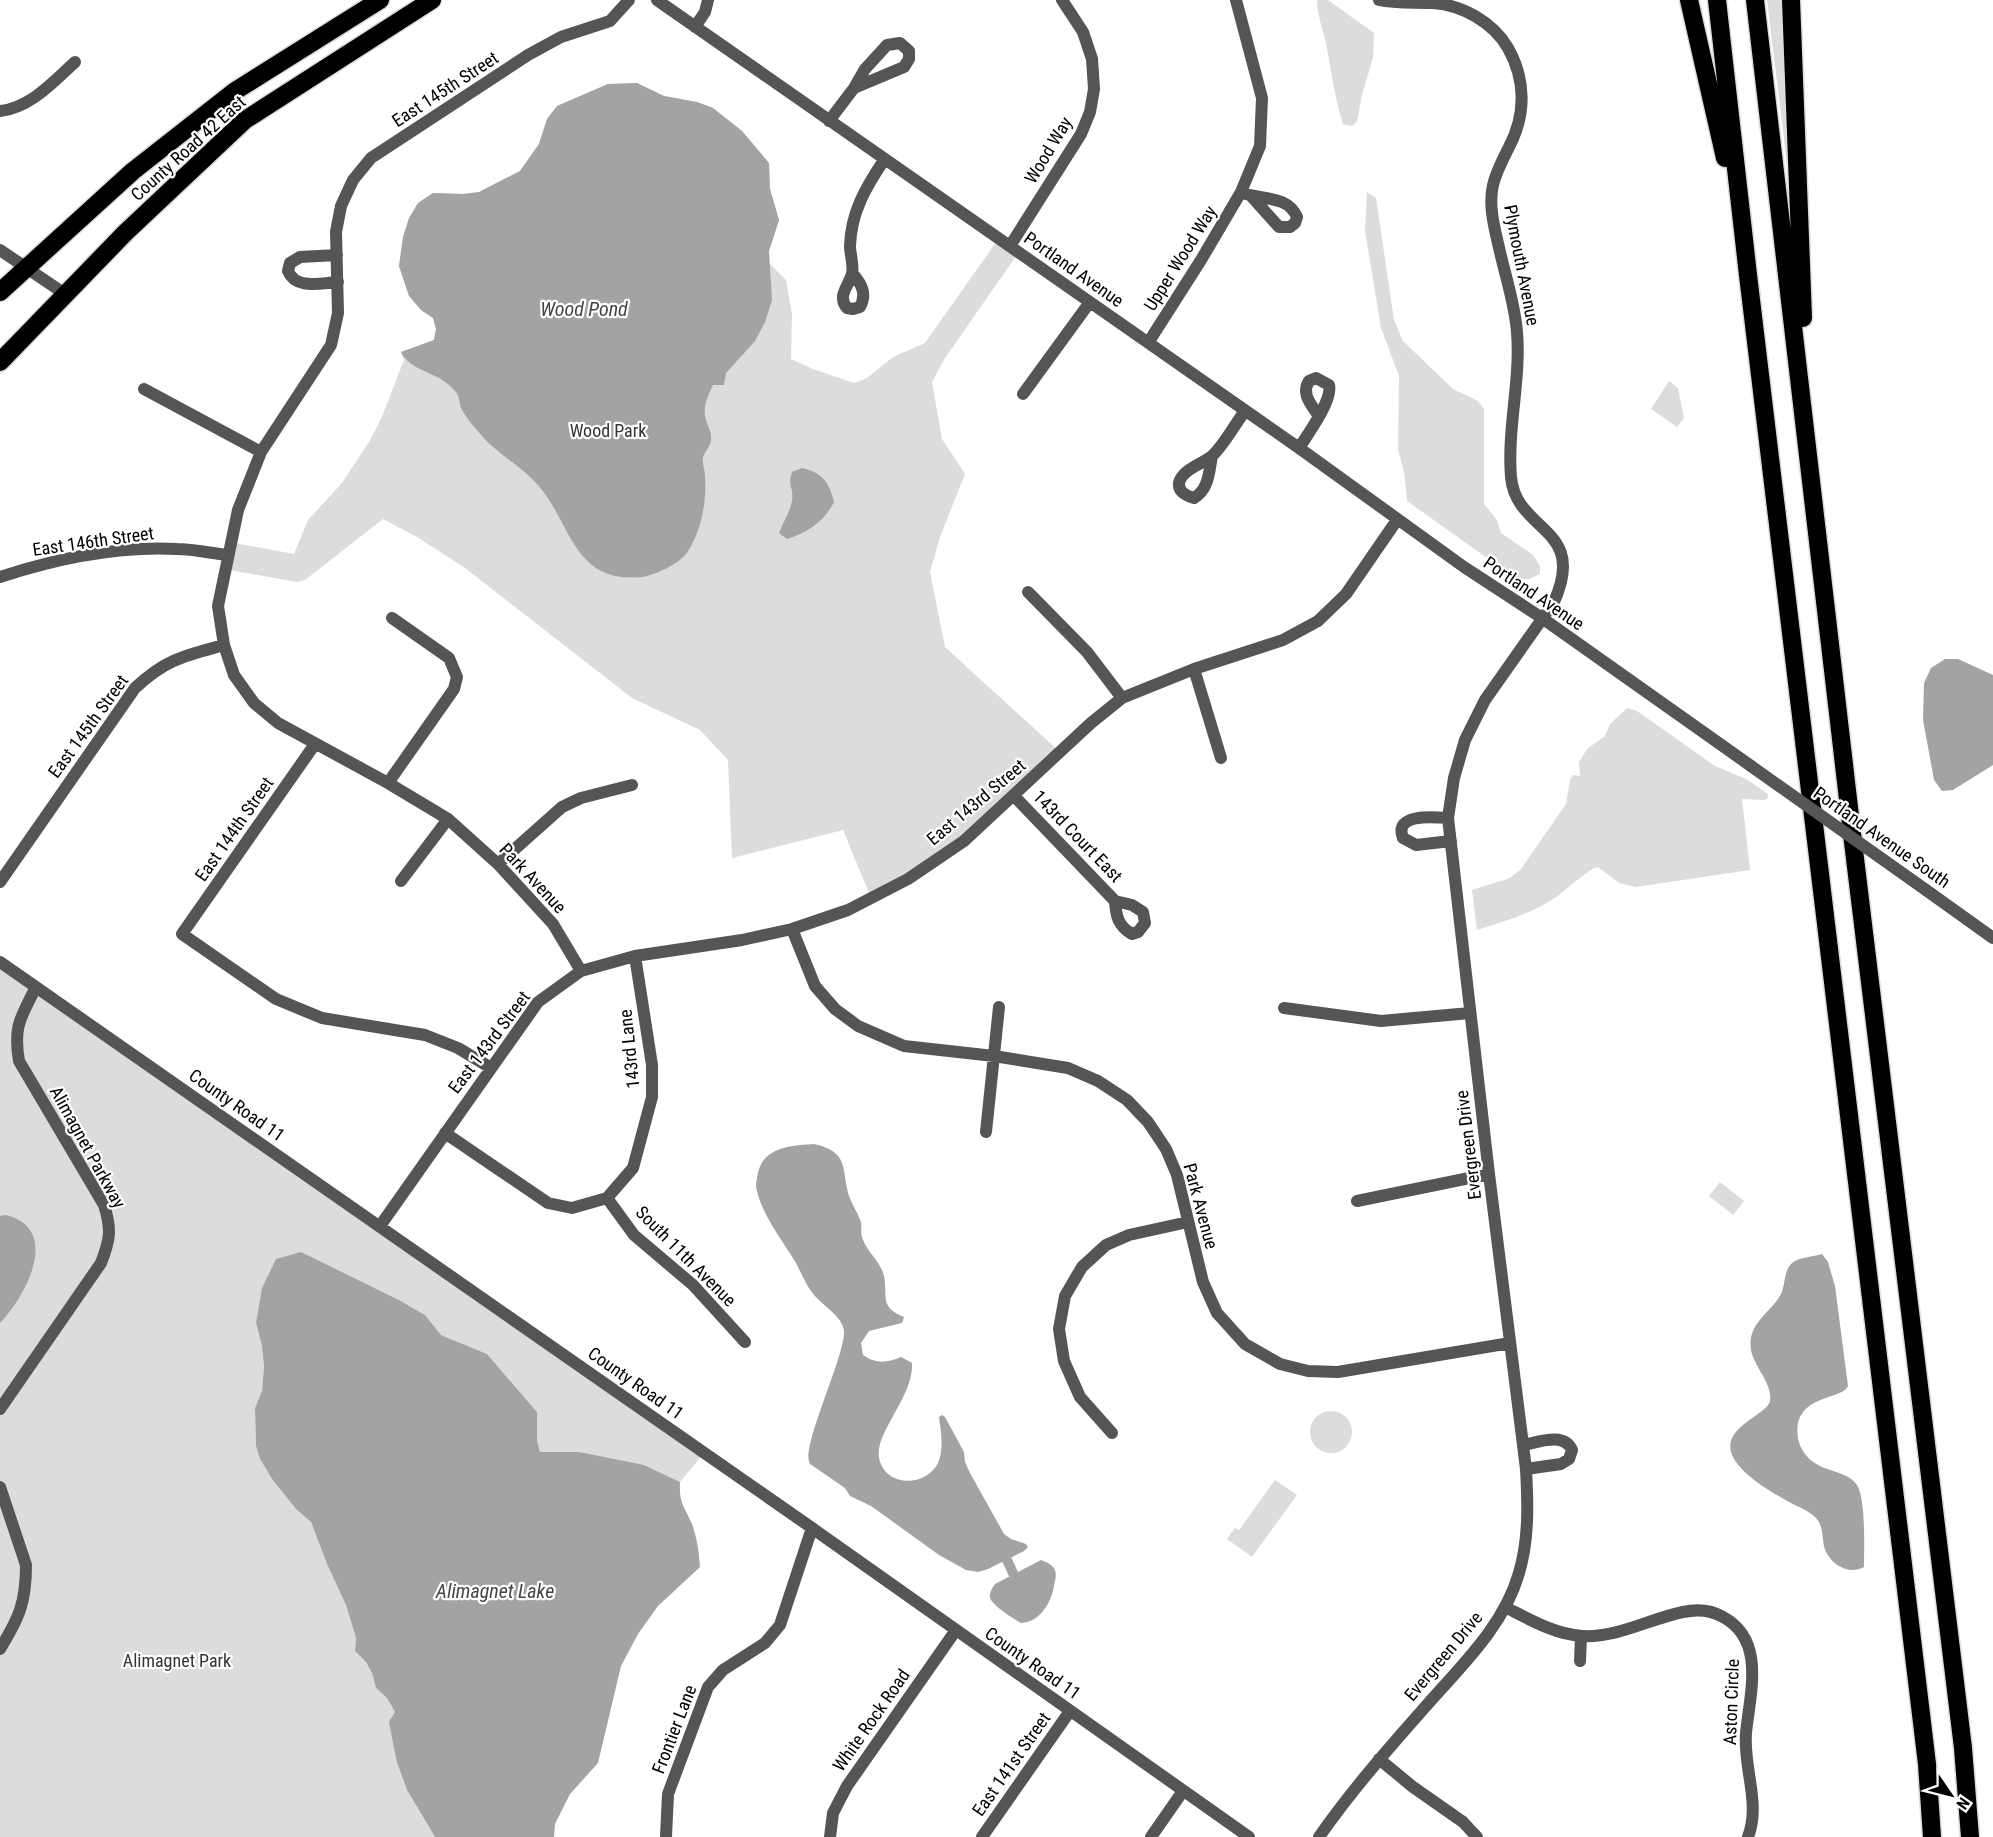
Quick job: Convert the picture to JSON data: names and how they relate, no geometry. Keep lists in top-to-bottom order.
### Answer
{
  "streets": {
    "highway": ["County Road 42 East"],
    "street": [
      "East 145th Street",
      "Wood Way",
      "Upper Wood Way",
      "Plymouth Avenue",
      "Portland Avenue",
      "East 146th Street",
      "East 143rd Street",
      "East 144th Street",
      "143rd Court East",
      "Portland Avenue South",
      "Park Avenue",
      "143rd Lane",
      "County Road 11",
      "Evergreen Drive",
      "Alimagnet Parkway",
      "South 11th Avenue",
      "Aston Circle",
      "White Rock Road",
      "Frontier Lane",
      "East 141st Street"
    ]
  },
  "crossings": [
    ["East 145th Street", "East 146th Street"],
    ["Wood Way", "Portland Avenue"],
    ["Upper Wood Way", "Portland Avenue"],
    ["Plymouth Avenue", "Portland Avenue"],
    ["Plymouth Avenue", "Evergreen Drive"],
    ["Portland Avenue", "East 143rd Street"],
    ["Portland Avenue", "Portland Avenue South"],
    ["Portland Avenue", "Evergreen Drive"],
    ["East 143rd Street", "East 144th Street"],
    ["East 143rd Street", "143rd Court East"],
    ["East 143rd Street", "Park Avenue"],
    ["East 143rd Street", "143rd Lane"],
    ["East 143rd Street", "County Road 11"],
    ["East 144th Street", "Park Avenue"],
    ["Park Avenue", "Evergreen Drive"],
    ["143rd Lane", "South 11th Avenue"],
    ["County Road 11", "Alimagnet Parkway"],
    ["County Road 11", "White Rock Road"],
    ["County Road 11", "Frontier Lane"],
    ["County Road 11", "East 141st Street"],
    ["Evergreen Drive", "Aston Circle"]
  ],
  "water": ["Wood Pond", "Alimagnet Lake"],
  "parks": ["Wood Park", "Alimagnet Park"],
  "north": "bottom right"
}
